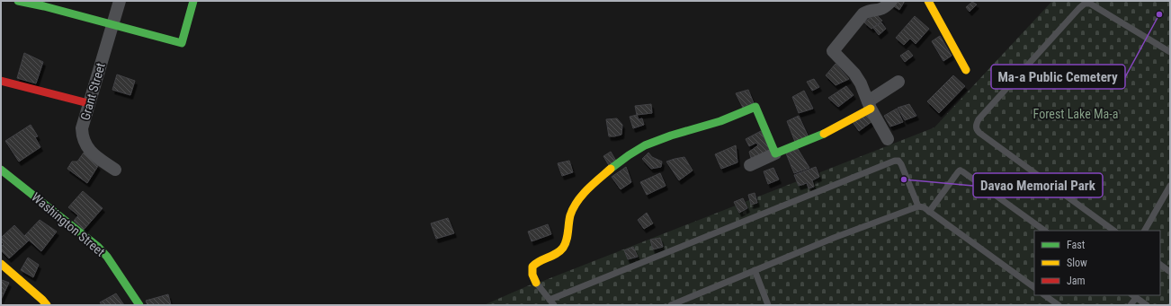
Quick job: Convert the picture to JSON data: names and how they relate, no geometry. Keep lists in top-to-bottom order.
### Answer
{
  "streets": {
    "street": ["Grant Street", "Washington Street"]
  },
  "parks": ["Forest Lake Ma-a"],
  "places": ["Ma-a Public Cemetery", "Davao Memorial Park"],
  "legend": ["Fast", "Slow", "Jam"]
}
